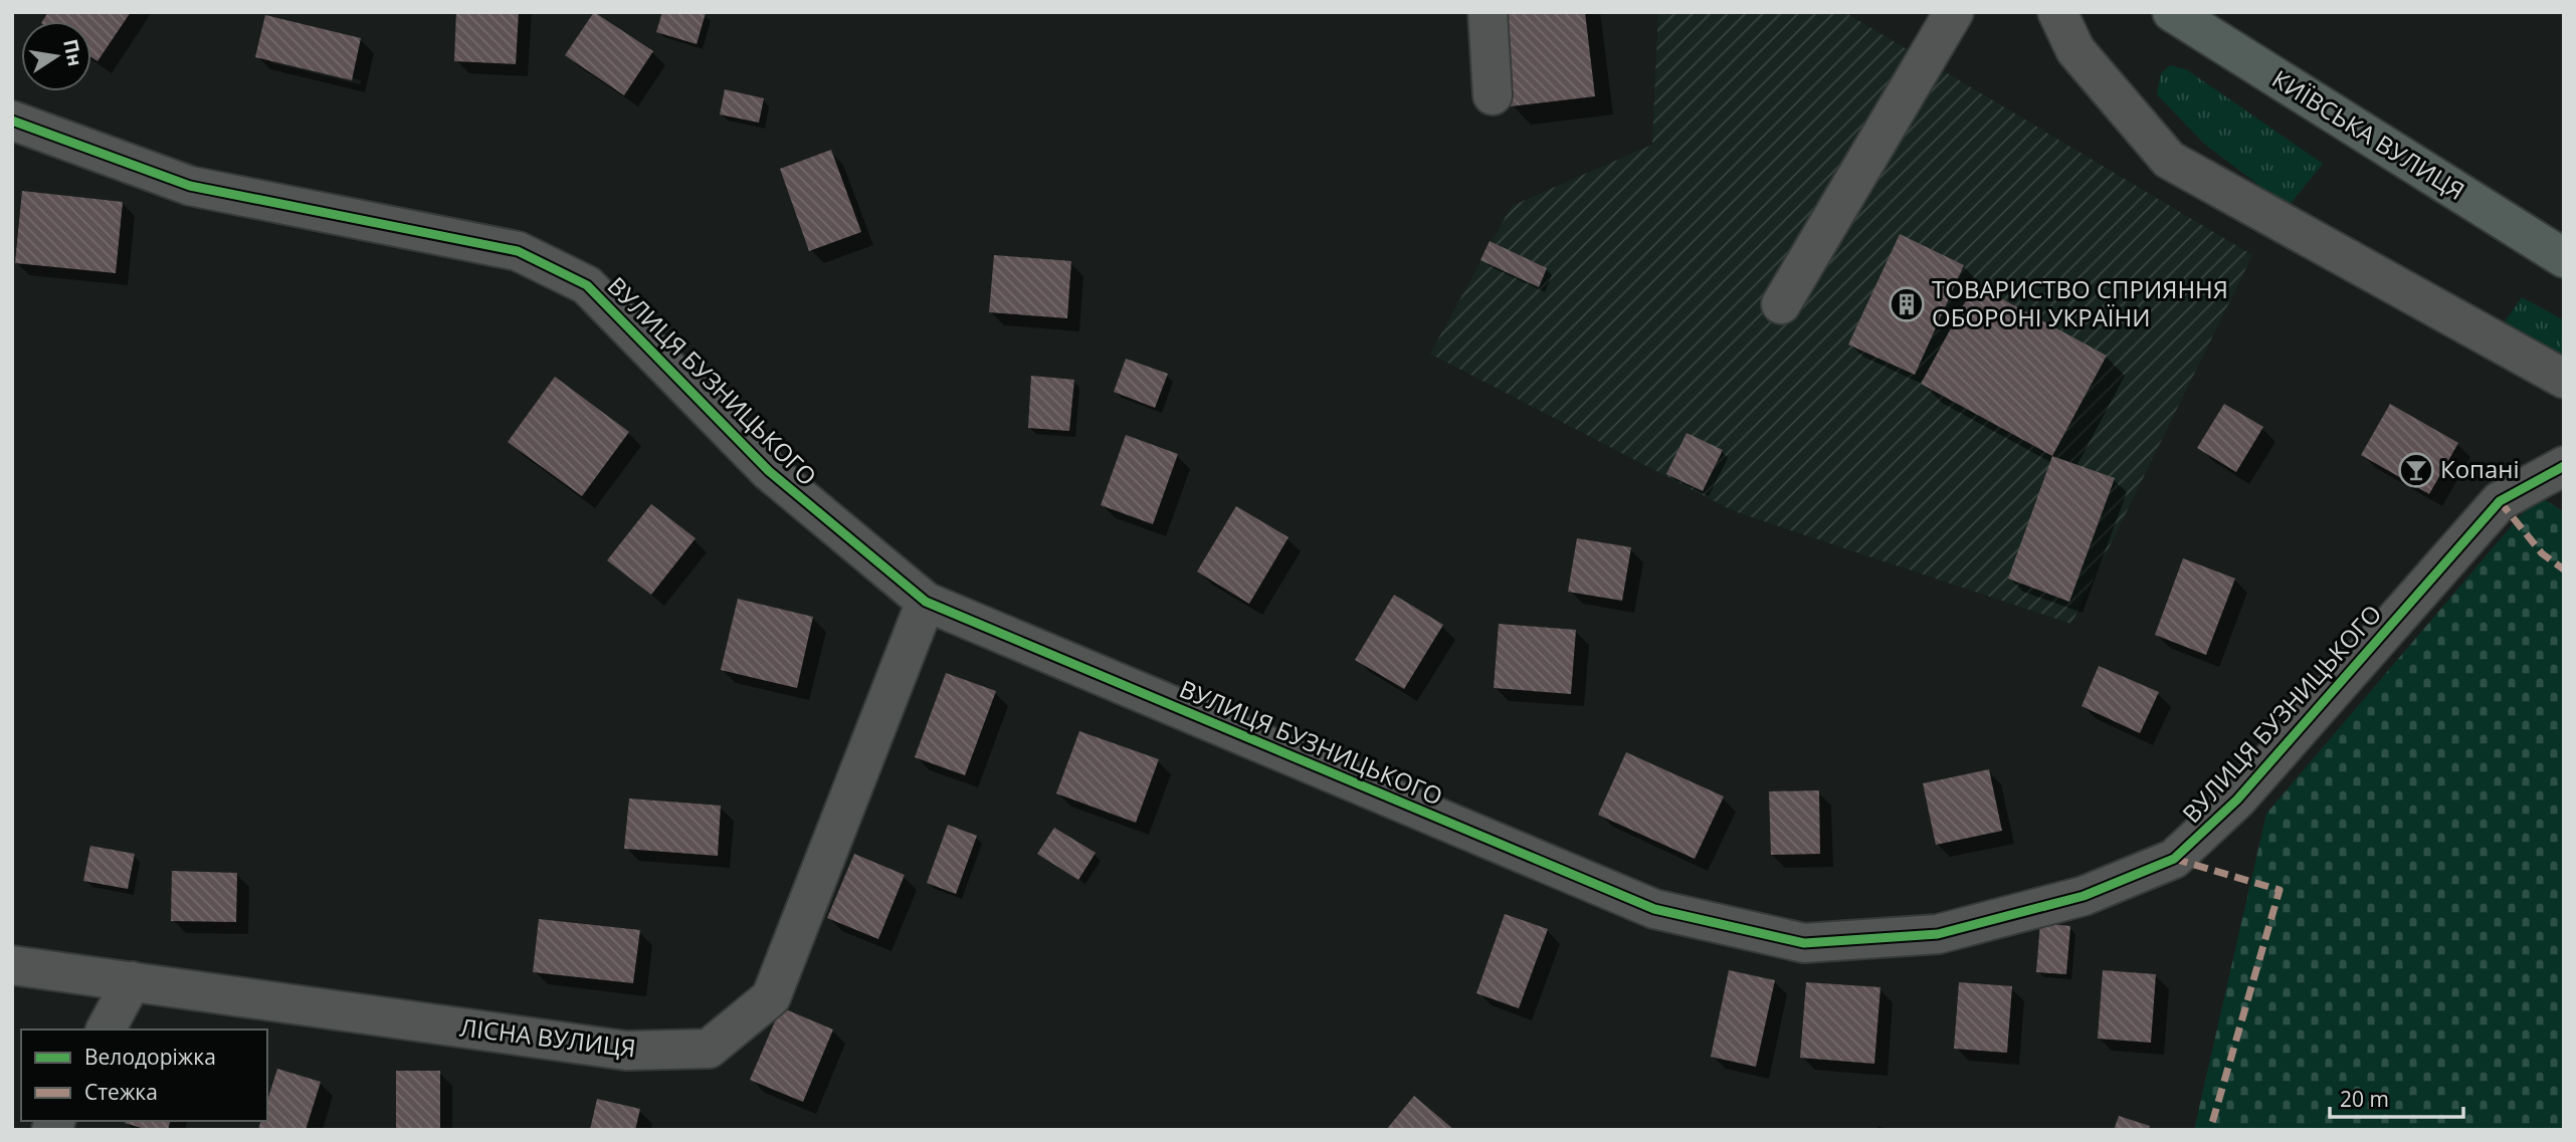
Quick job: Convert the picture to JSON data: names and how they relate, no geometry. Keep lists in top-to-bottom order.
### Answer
{
  "streets": {
    "main road": ["КИЇВСЬКА ВУЛИЦЯ"],
    "street": ["ВУЛИЦЯ БУЗНИЦЬКОГО", "ЛІСНА ВУЛИЦЯ"]
  },
  "crossings": [
    ["ВУЛИЦЯ БУЗНИЦЬКОГО", "ЛІСНА ВУЛИЦЯ"]
  ],
  "places": {
    "building": ["ТОВАРИСТВО СПРИЯННЯ ОБОРОНІ УКРАЇНИ"],
    "bar": ["Копані"]
  },
  "legend": ["Велодоріжка", "Стежка"],
  "scale_bar": "20 m",
  "north": "right"
}
